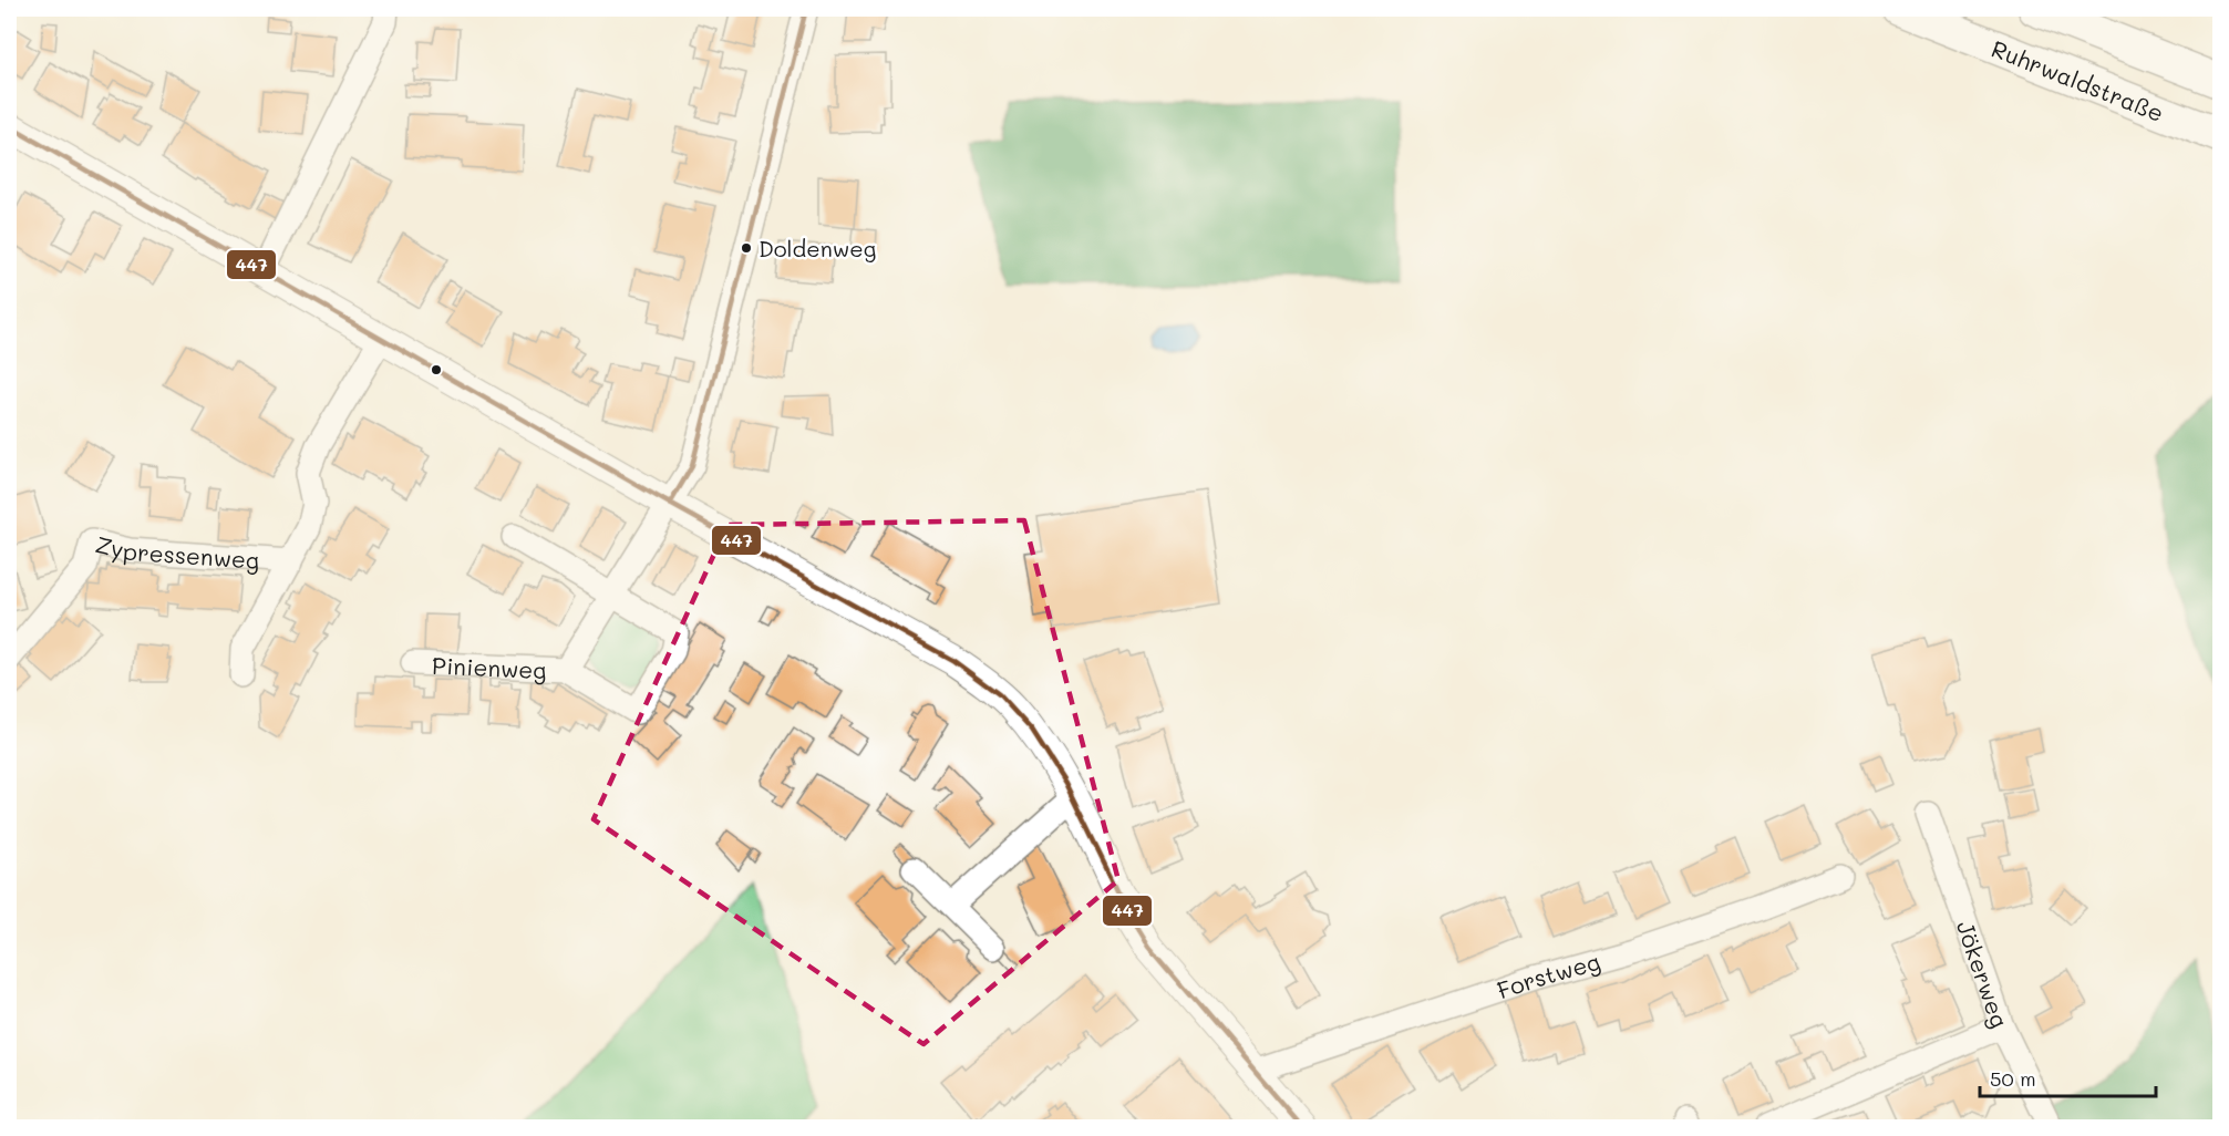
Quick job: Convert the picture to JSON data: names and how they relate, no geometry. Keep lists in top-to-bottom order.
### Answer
{
  "streets": {
    "highway": ["Ruhrwaldstraße"],
    "street": [
      "Zypressenweg",
      "Pinienweg",
      "Jökerweg",
      "Forstweg"
    ]
  },
  "places": ["Doldenweg"],
  "lines": ["transit line 447"],
  "scale_bar": "50 m"
}
